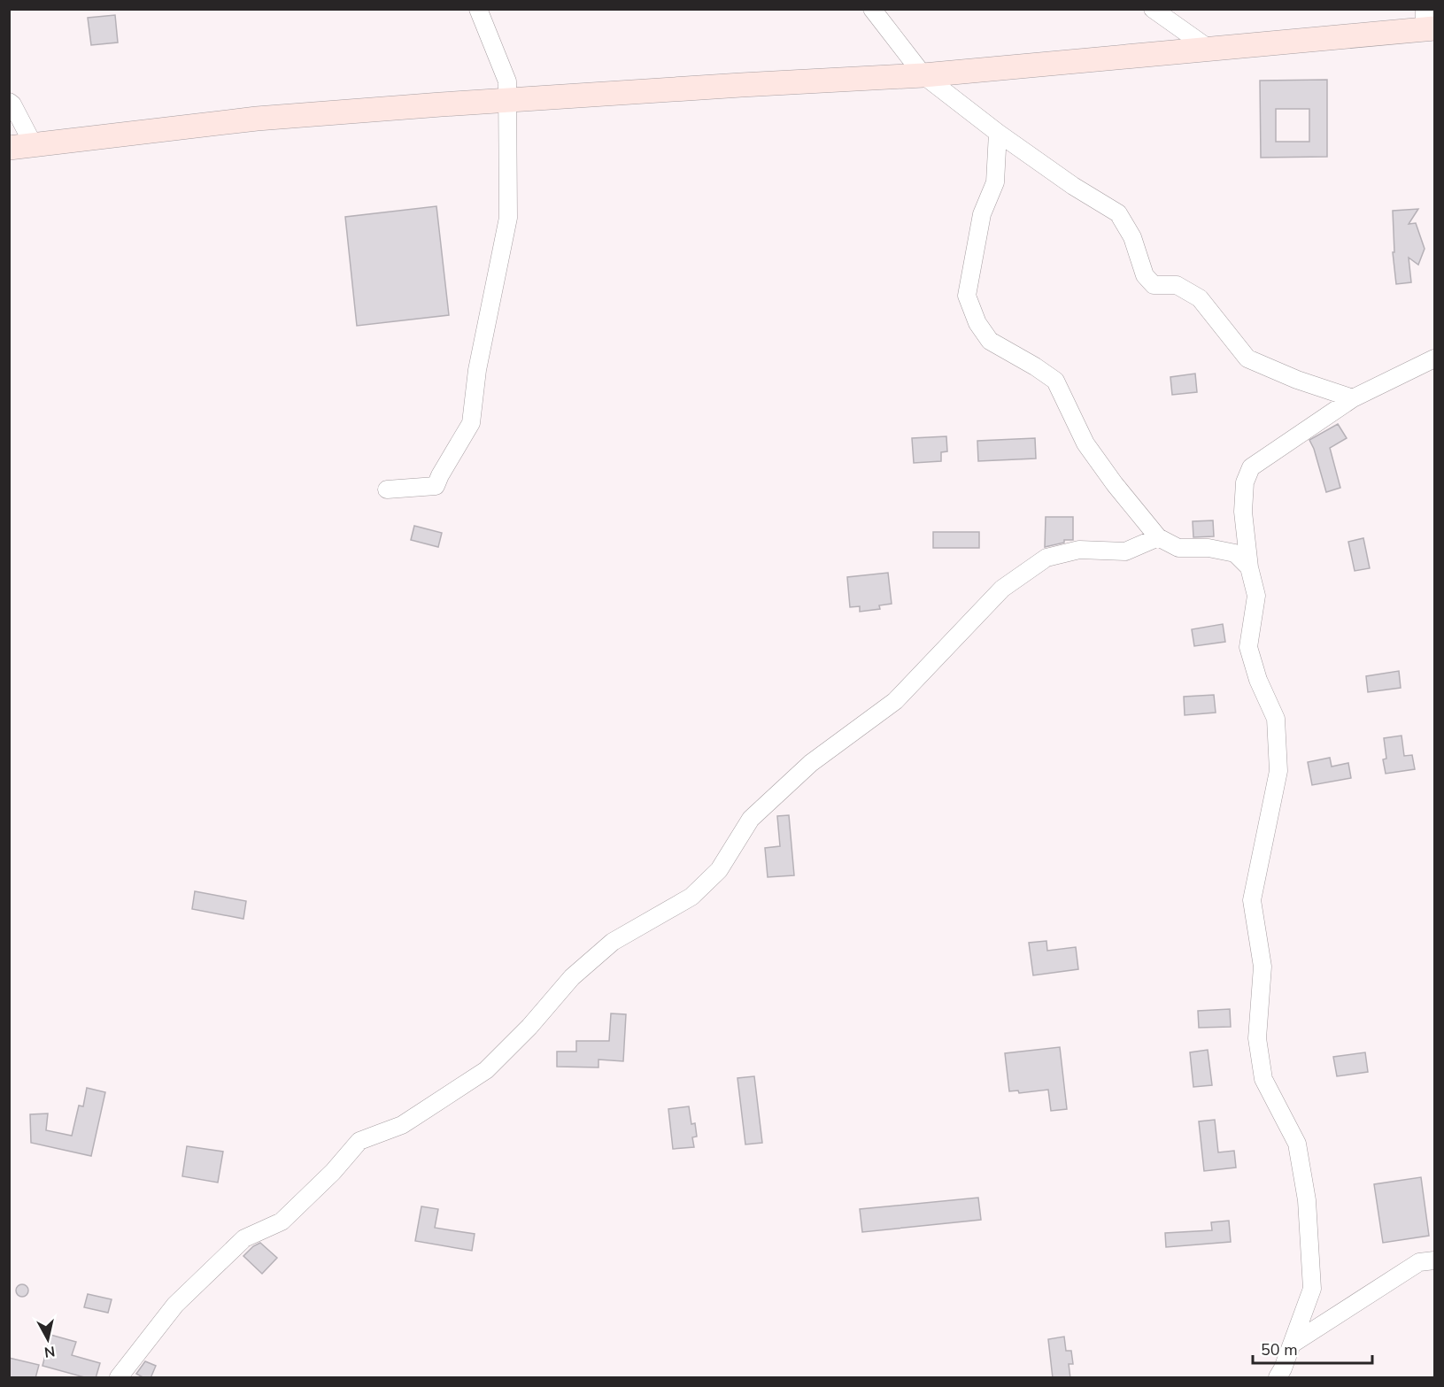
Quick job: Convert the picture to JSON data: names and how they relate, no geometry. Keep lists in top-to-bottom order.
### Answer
{
  "scale_bar": "50 m",
  "north": "bottom"
}
